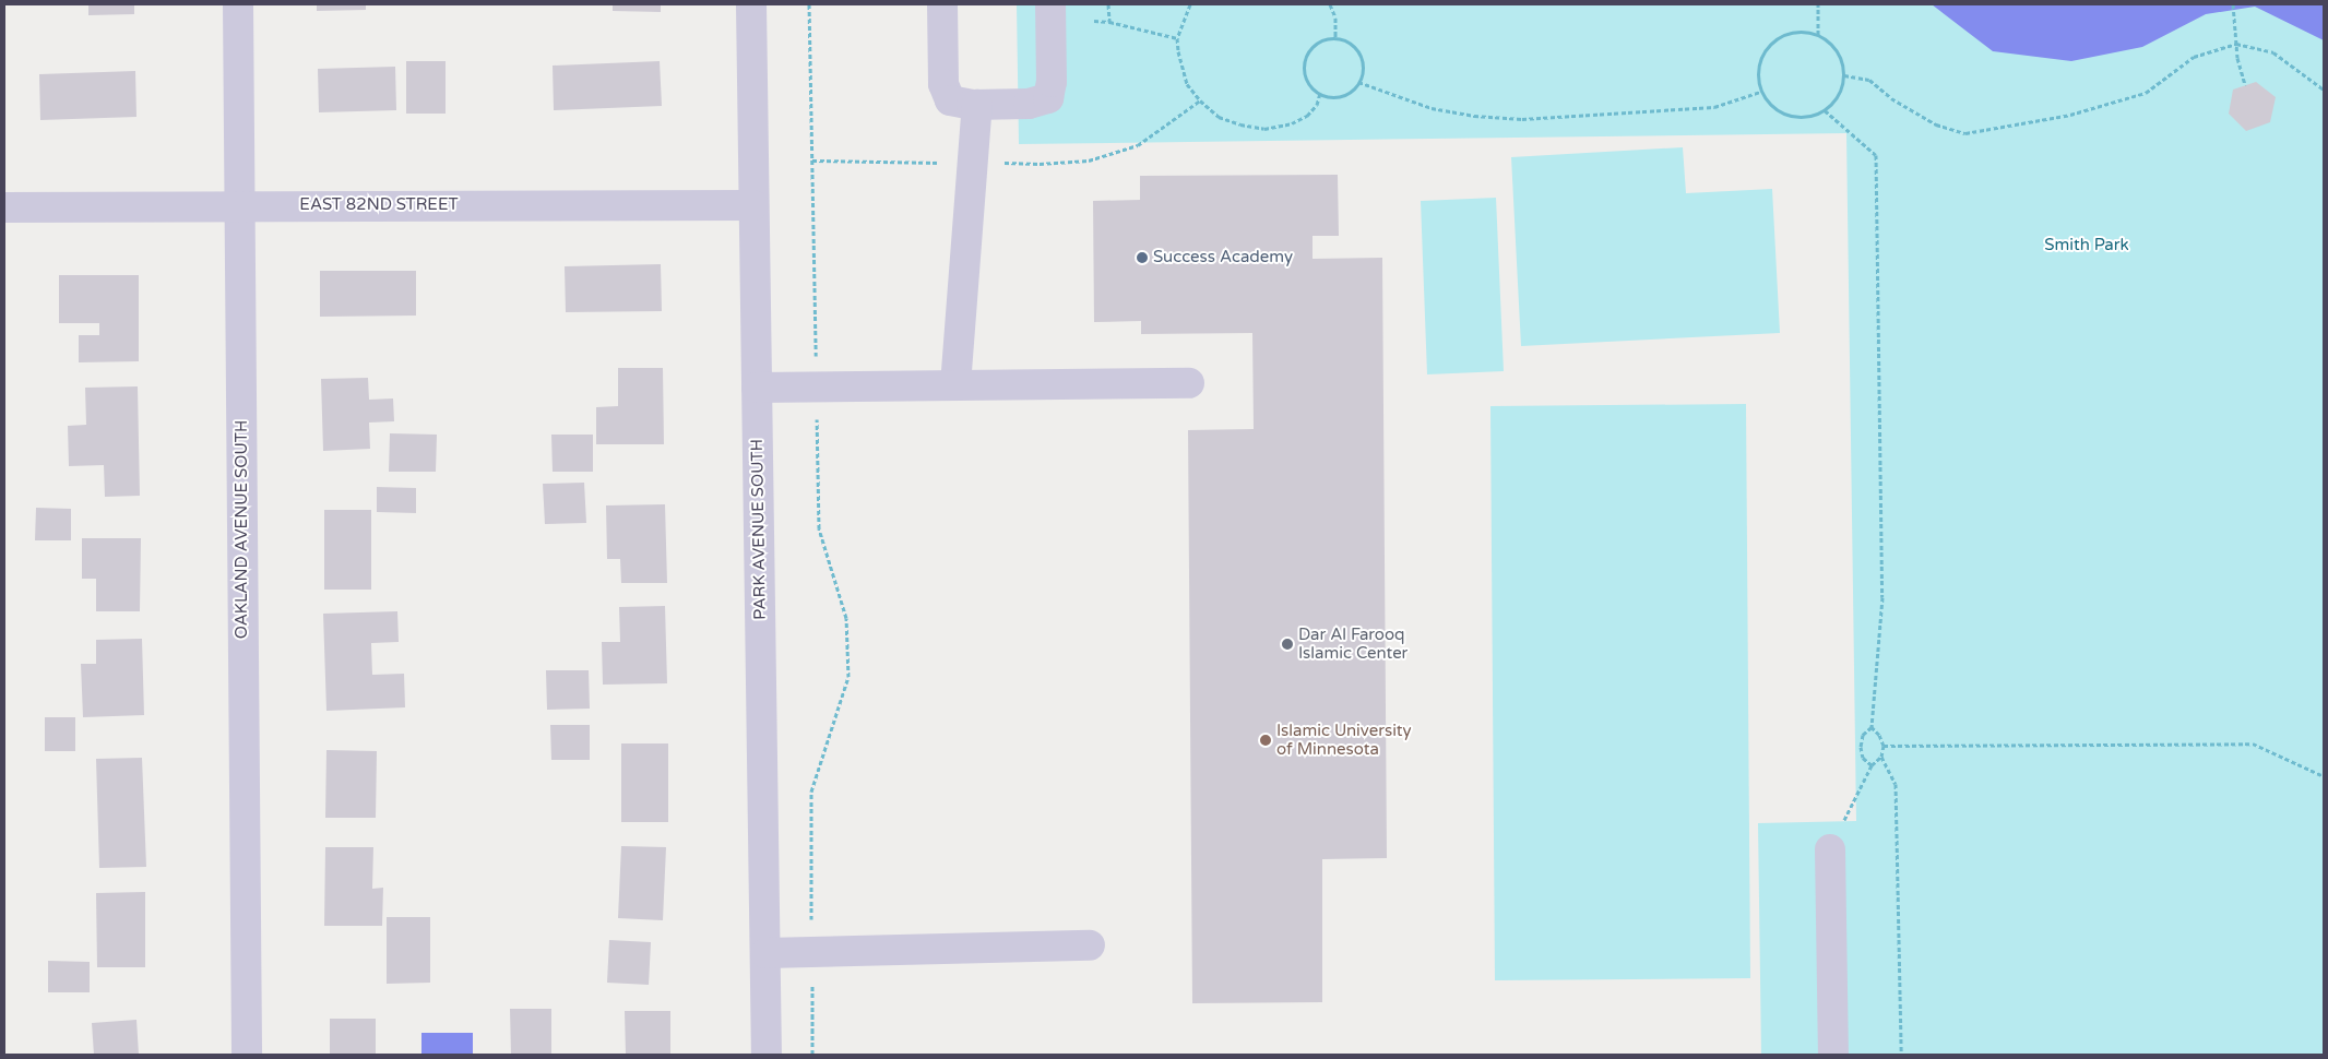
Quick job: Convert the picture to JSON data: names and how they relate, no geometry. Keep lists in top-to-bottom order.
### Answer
{
  "streets": {
    "street": ["EAST 82ND STREET", "OAKLAND AVENUE SOUTH", "PARK AVENUE SOUTH"]
  },
  "crossings": [
    ["EAST 82ND STREET", "OAKLAND AVENUE SOUTH"],
    ["EAST 82ND STREET", "PARK AVENUE SOUTH"]
  ],
  "parks": ["Smith Park"],
  "places": ["Success Academy", "Dar Al Farooq Islamic Center", "Islamic University of Minnesota"]
}
